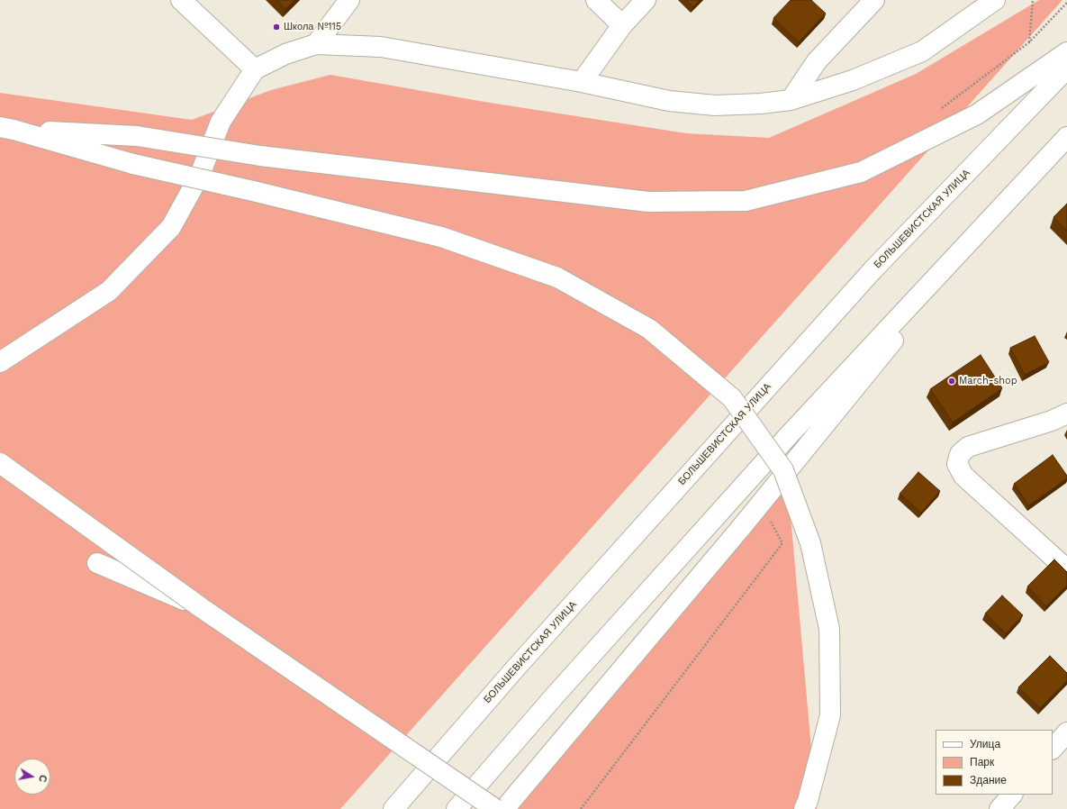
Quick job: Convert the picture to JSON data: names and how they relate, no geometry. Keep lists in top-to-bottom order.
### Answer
{
  "streets": {
    "main road": ["БОЛЬШЕВИСТСКАЯ УЛИЦА"]
  },
  "places": ["Школа №115", "March-shop"],
  "legend": ["Улица", "Парк", "Здание"],
  "north": "right"
}
